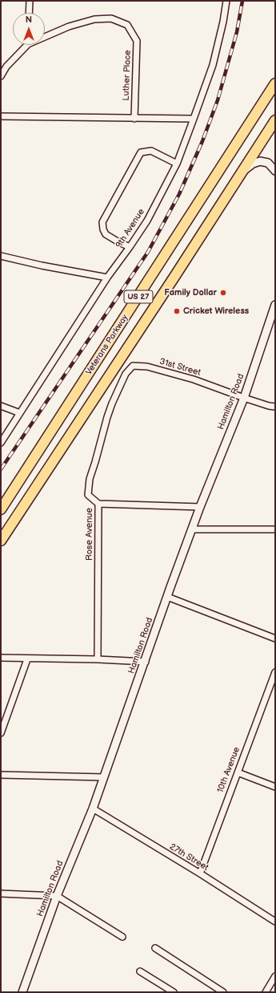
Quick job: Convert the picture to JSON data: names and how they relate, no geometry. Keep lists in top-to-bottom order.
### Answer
{
  "streets": {
    "main road": ["US 27", "Veterans Parkway"],
    "street": [
      "Luther Place",
      "9th Avenue",
      "31st Street",
      "Hamilton Road",
      "Rose Avenue",
      "10th Avenue",
      "27th Street"
    ]
  },
  "crossings": [
    ["31st Street", "Hamilton Road"],
    ["31st Street", "Rose Avenue"],
    ["Hamilton Road", "27th Street"],
    ["10th Avenue", "27th Street"]
  ],
  "places": ["Family Dollar", "Cricket Wireless"],
  "north": "top"
}
